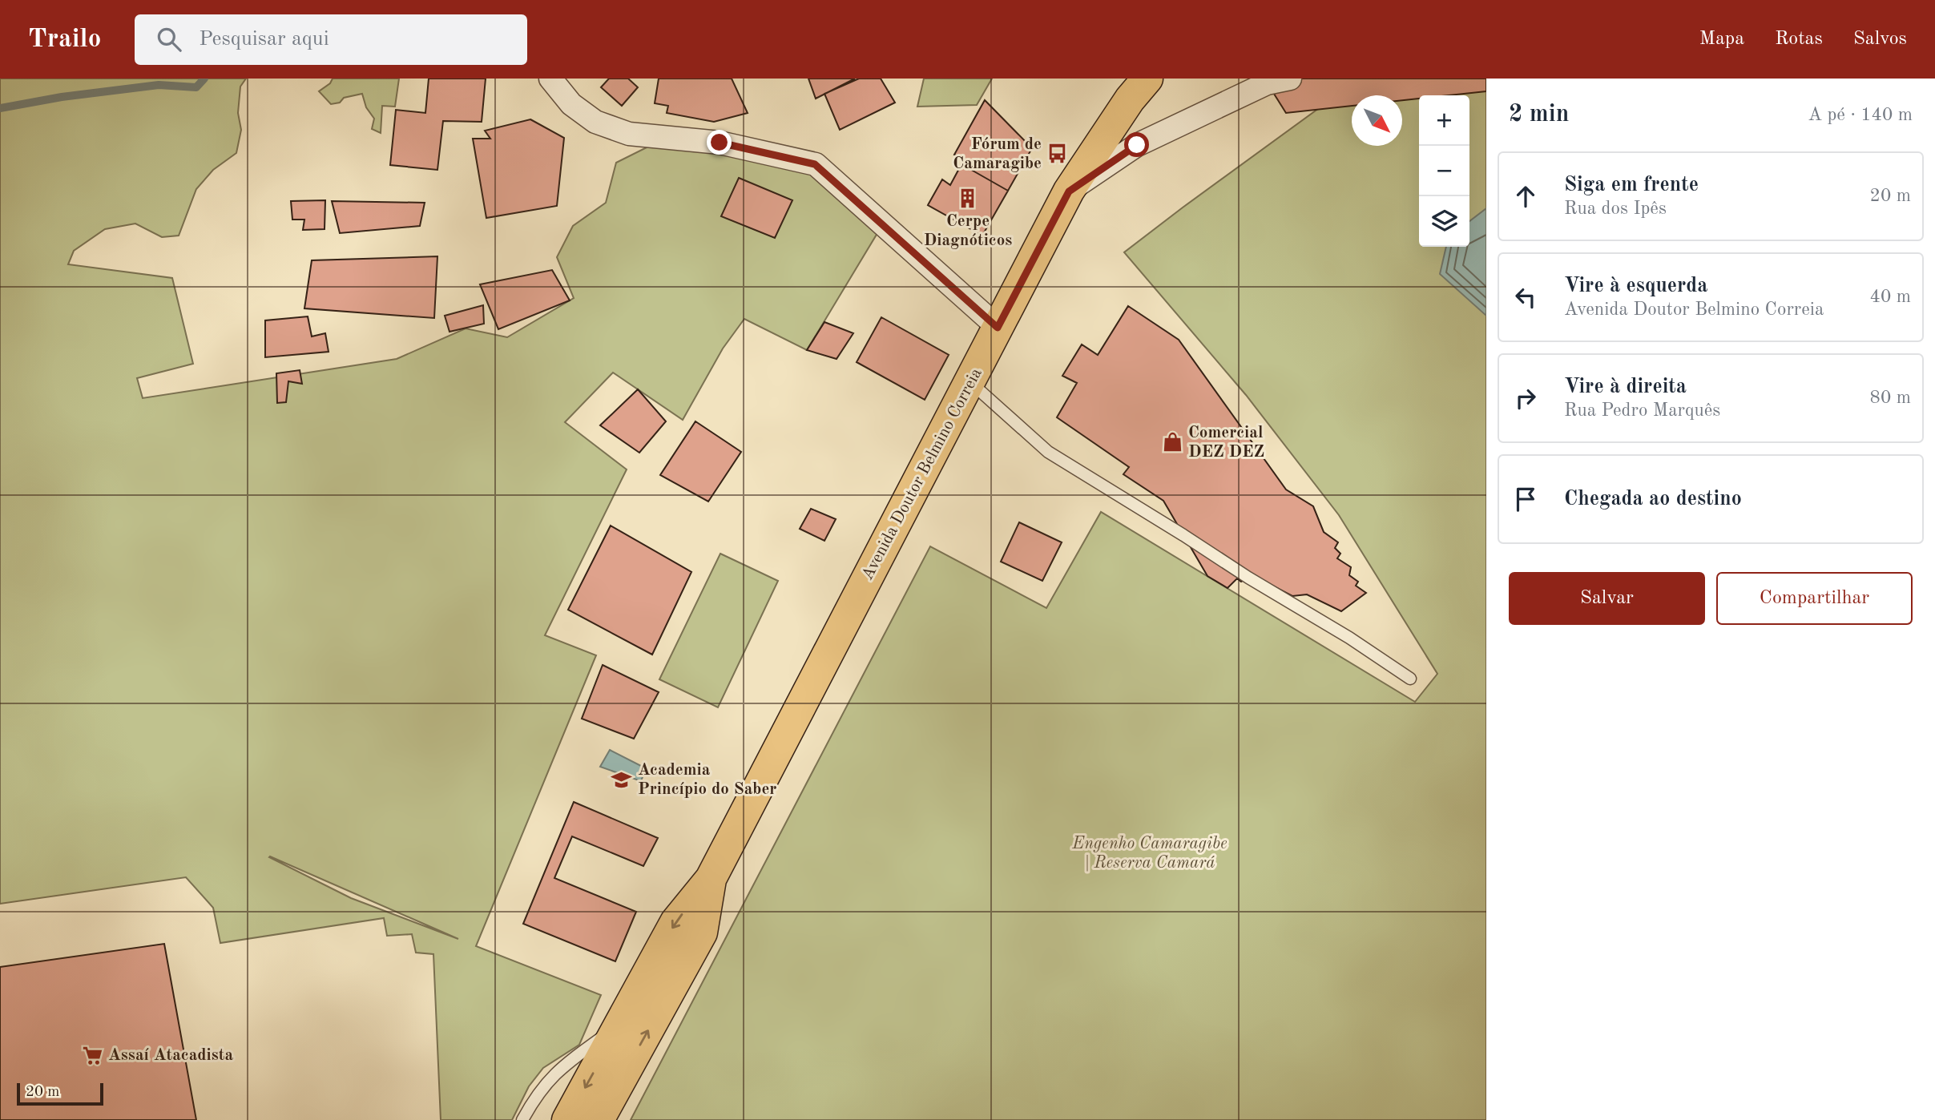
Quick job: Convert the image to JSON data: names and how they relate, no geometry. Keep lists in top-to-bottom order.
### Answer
{
  "streets": {
    "main road": ["Avenida Doutor Belmino Correia"]
  },
  "parks": ["Engenho Camaragibe | Reserva Camará"],
  "places": {
    "bus stop": ["Fórum de Camaragibe"],
    "building": ["Cerpe Diagnóticos"],
    "shop": ["Comercial DEZ DEZ"],
    "school or university": ["Academia Princípio do Saber"],
    "supermarket": ["Assaí Atacadista"]
  },
  "scale_bar": "20 m",
  "north": "bottom right",
  "page": {
    "header": "Trailo",
    "search": "Pesquisar aqui",
    "nav": ["Mapa", "Rotas", "Salvos"],
    "heading": ["2 min", "A pé · 140 m"],
    "map_buttons": ["+", "−"],
    "list": [
      ["Siga em frente", "Rua dos Ipês", "20 m"],
      ["Vire à esquerda", "Avenida Doutor Belmino Correia", "40 m"],
      ["Vire à direita", "Rua Pedro Marquês", "80 m"],
      "Chegada ao destino"
    ],
    "buttons": ["Salvar", "Compartilhar"],
    "scale": "20 m"
  }
}
